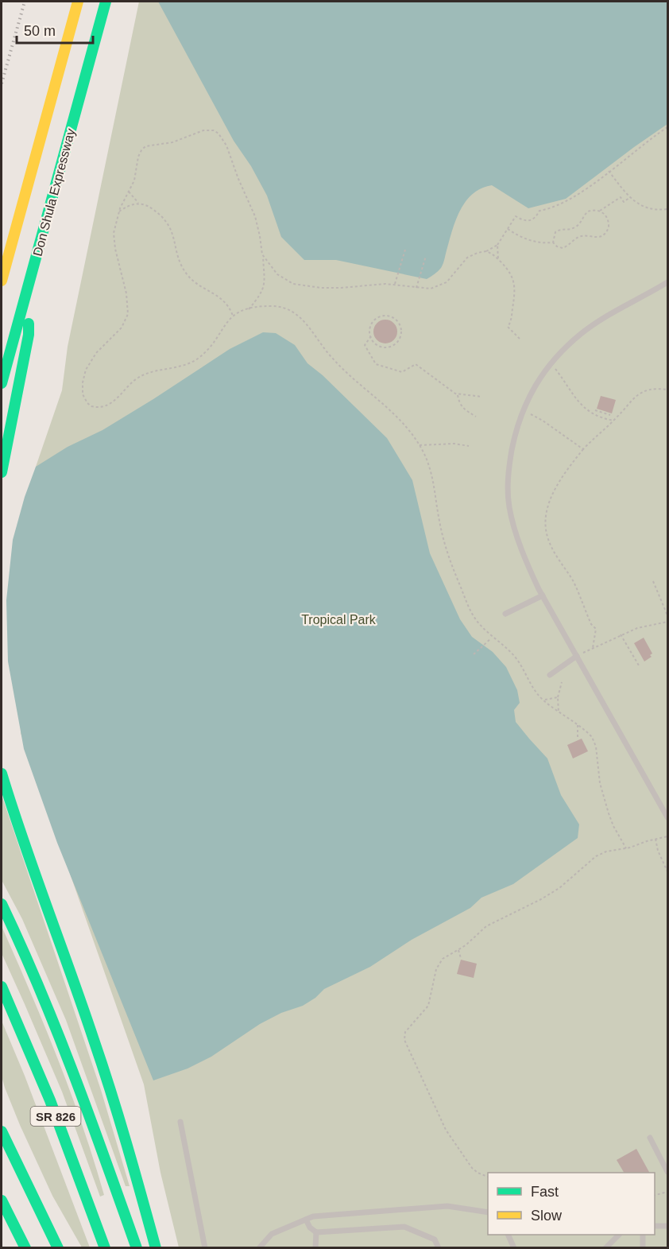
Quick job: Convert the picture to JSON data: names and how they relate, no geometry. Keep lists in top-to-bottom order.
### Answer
{
  "streets": {
    "highway": ["Don Shula Expressway", "SR 826"]
  },
  "parks": ["Tropical Park"],
  "legend": ["Fast", "Slow"],
  "scale_bar": "50 m"
}
